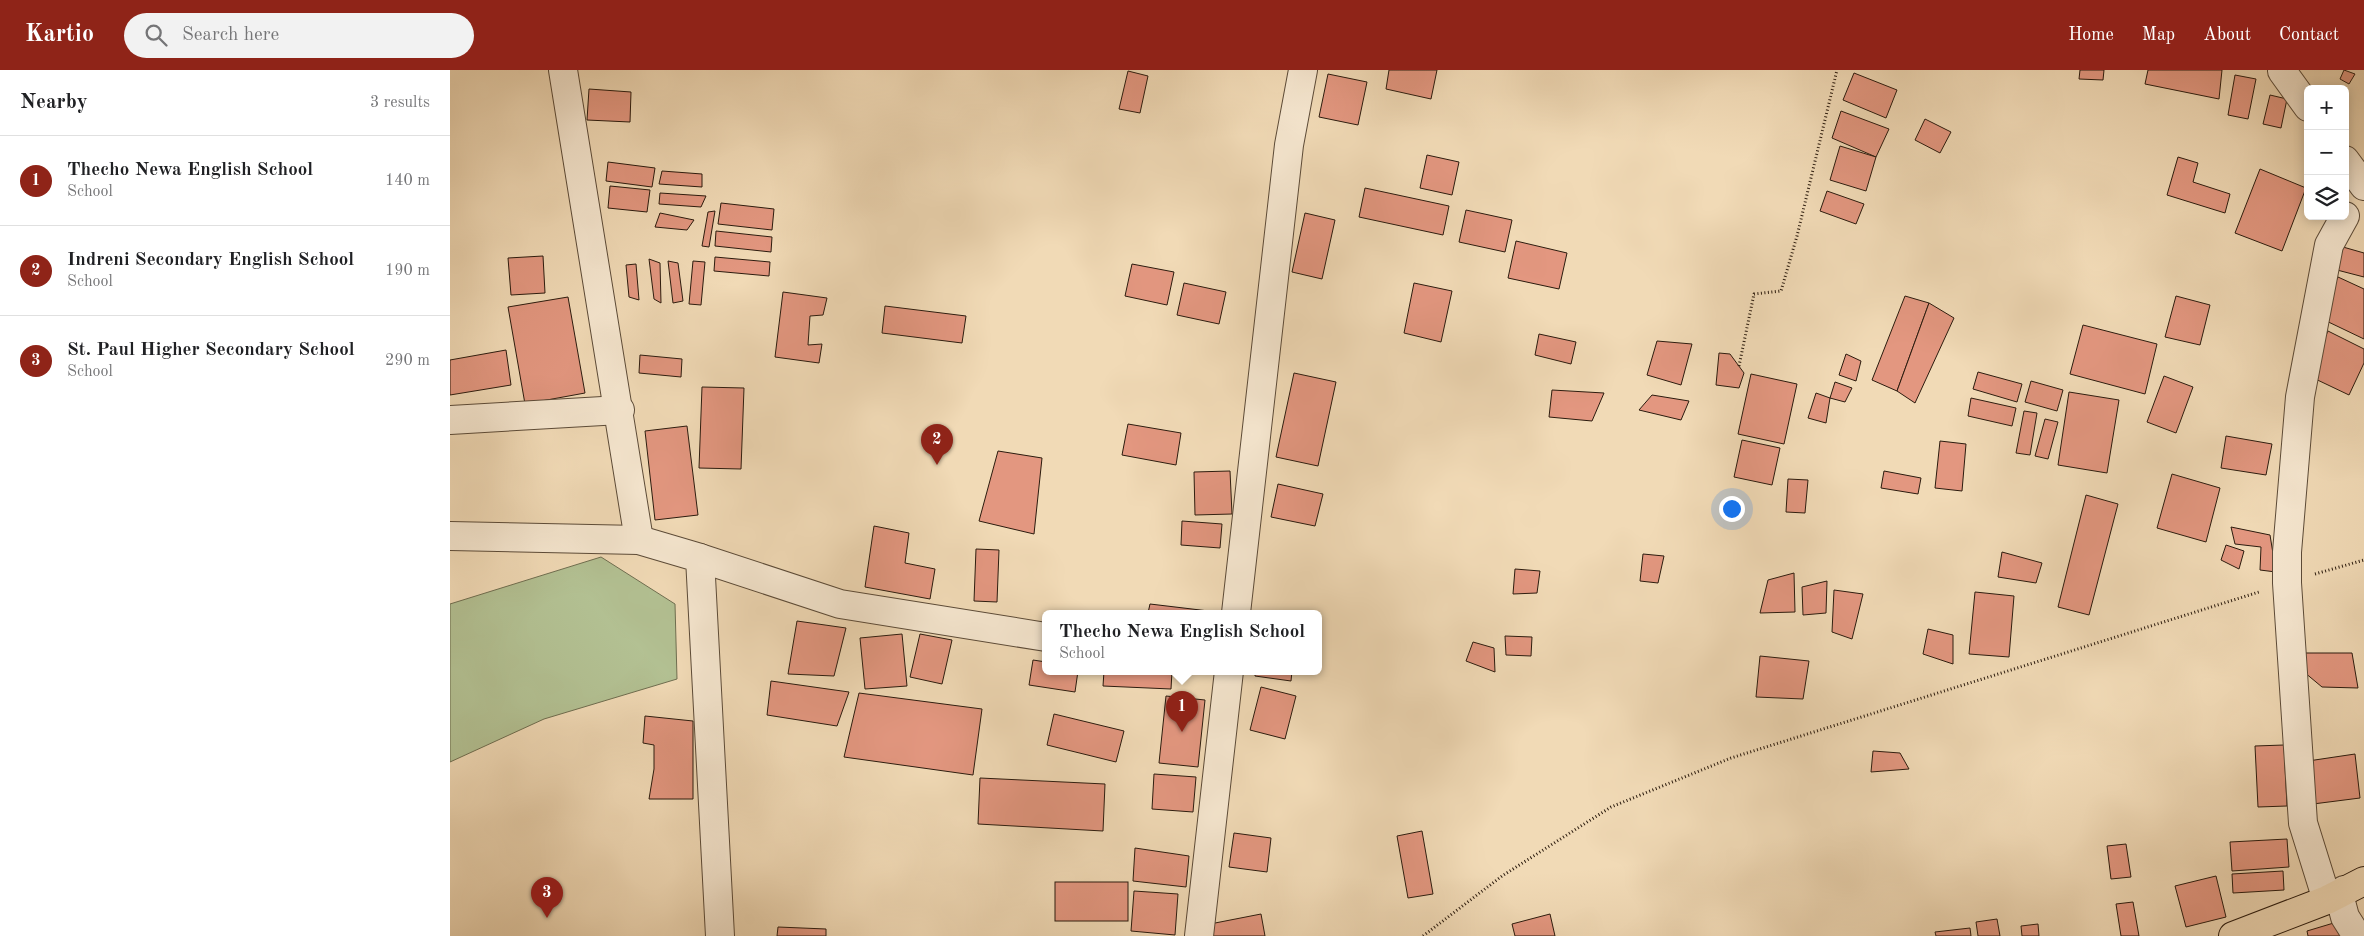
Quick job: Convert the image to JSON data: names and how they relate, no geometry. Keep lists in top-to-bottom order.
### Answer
{
  "page": {
    "header": "Kartio",
    "search": "Search here",
    "nav": [
      "Home",
      "Map",
      "About",
      "Contact"
    ],
    "heading": ["Nearby", "3 results"],
    "map_buttons": ["+", "−"],
    "list": [
      {
        "mark": "1",
        "name": "Thecho Newa English School",
        "note": "School",
        "value": "140 m"
      },
      {
        "mark": "2",
        "name": "Indreni Secondary English School",
        "note": "School",
        "value": "190 m"
      },
      {
        "mark": "3",
        "name": "St. Paul Higher Secondary School",
        "note": "School",
        "value": "290 m"
      }
    ],
    "pins": ["2", "1", "3"],
    "popup": ["Thecho Newa English School", "School"]
  }
}
